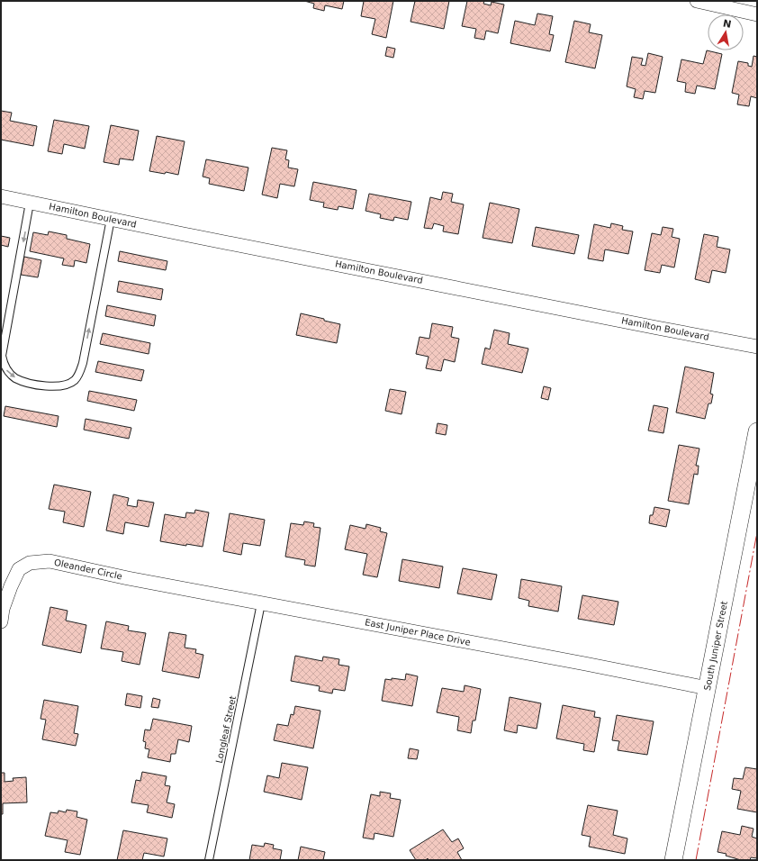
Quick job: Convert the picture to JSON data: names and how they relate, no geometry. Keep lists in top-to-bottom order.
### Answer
{
  "streets": {
    "street": [
      "Hamilton Boulevard",
      "Oleander Circle",
      "East Juniper Place Drive",
      "South Juniper Street"
    ],
    "lane": ["Longleaf Street"]
  },
  "crossings": [
    ["Oleander Circle", "East Juniper Place Drive"],
    ["East Juniper Place Drive", "South Juniper Street"],
    ["East Juniper Place Drive", "Longleaf Street"]
  ],
  "north": "top"
}
